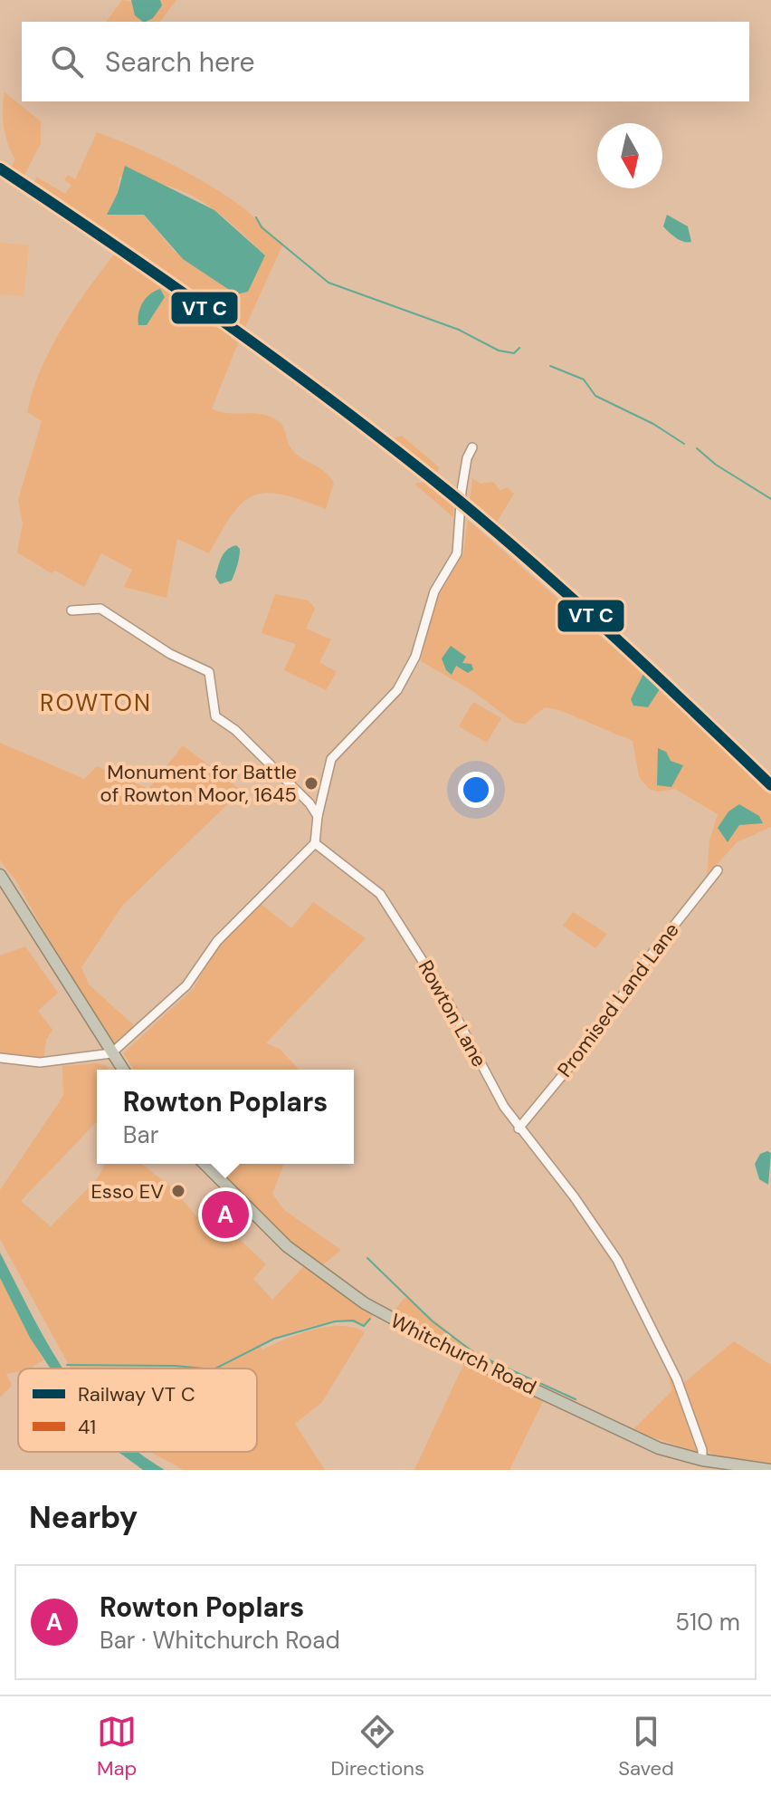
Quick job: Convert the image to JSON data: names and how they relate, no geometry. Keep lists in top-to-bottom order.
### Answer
{
  "streets": {
    "highway": ["Whitchurch Road"],
    "street": ["Promised Land Lane", "Rowton Lane"]
  },
  "crossings": [
    ["Promised Land Lane", "Rowton Lane"],
    ["Rowton Lane", "Whitchurch Road"]
  ],
  "districts": ["ROWTON"],
  "places": ["Monument for Battle of Rowton Moor, 1645", "Esso EV"],
  "legend": ["Railway VT C", "41"],
  "north": "bottom",
  "page": {
    "search": "Search here",
    "popup": ["Rowton Poplars", "Bar"],
    "pins": "A",
    "heading": "Nearby",
    "list": [
      {
        "mark": "A",
        "name": "Rowton Poplars",
        "note": "Bar · Whitchurch Road",
        "value": "510 m"
      }
    ],
    "nav": ["Map", "Directions", "Saved"]
  }
}
